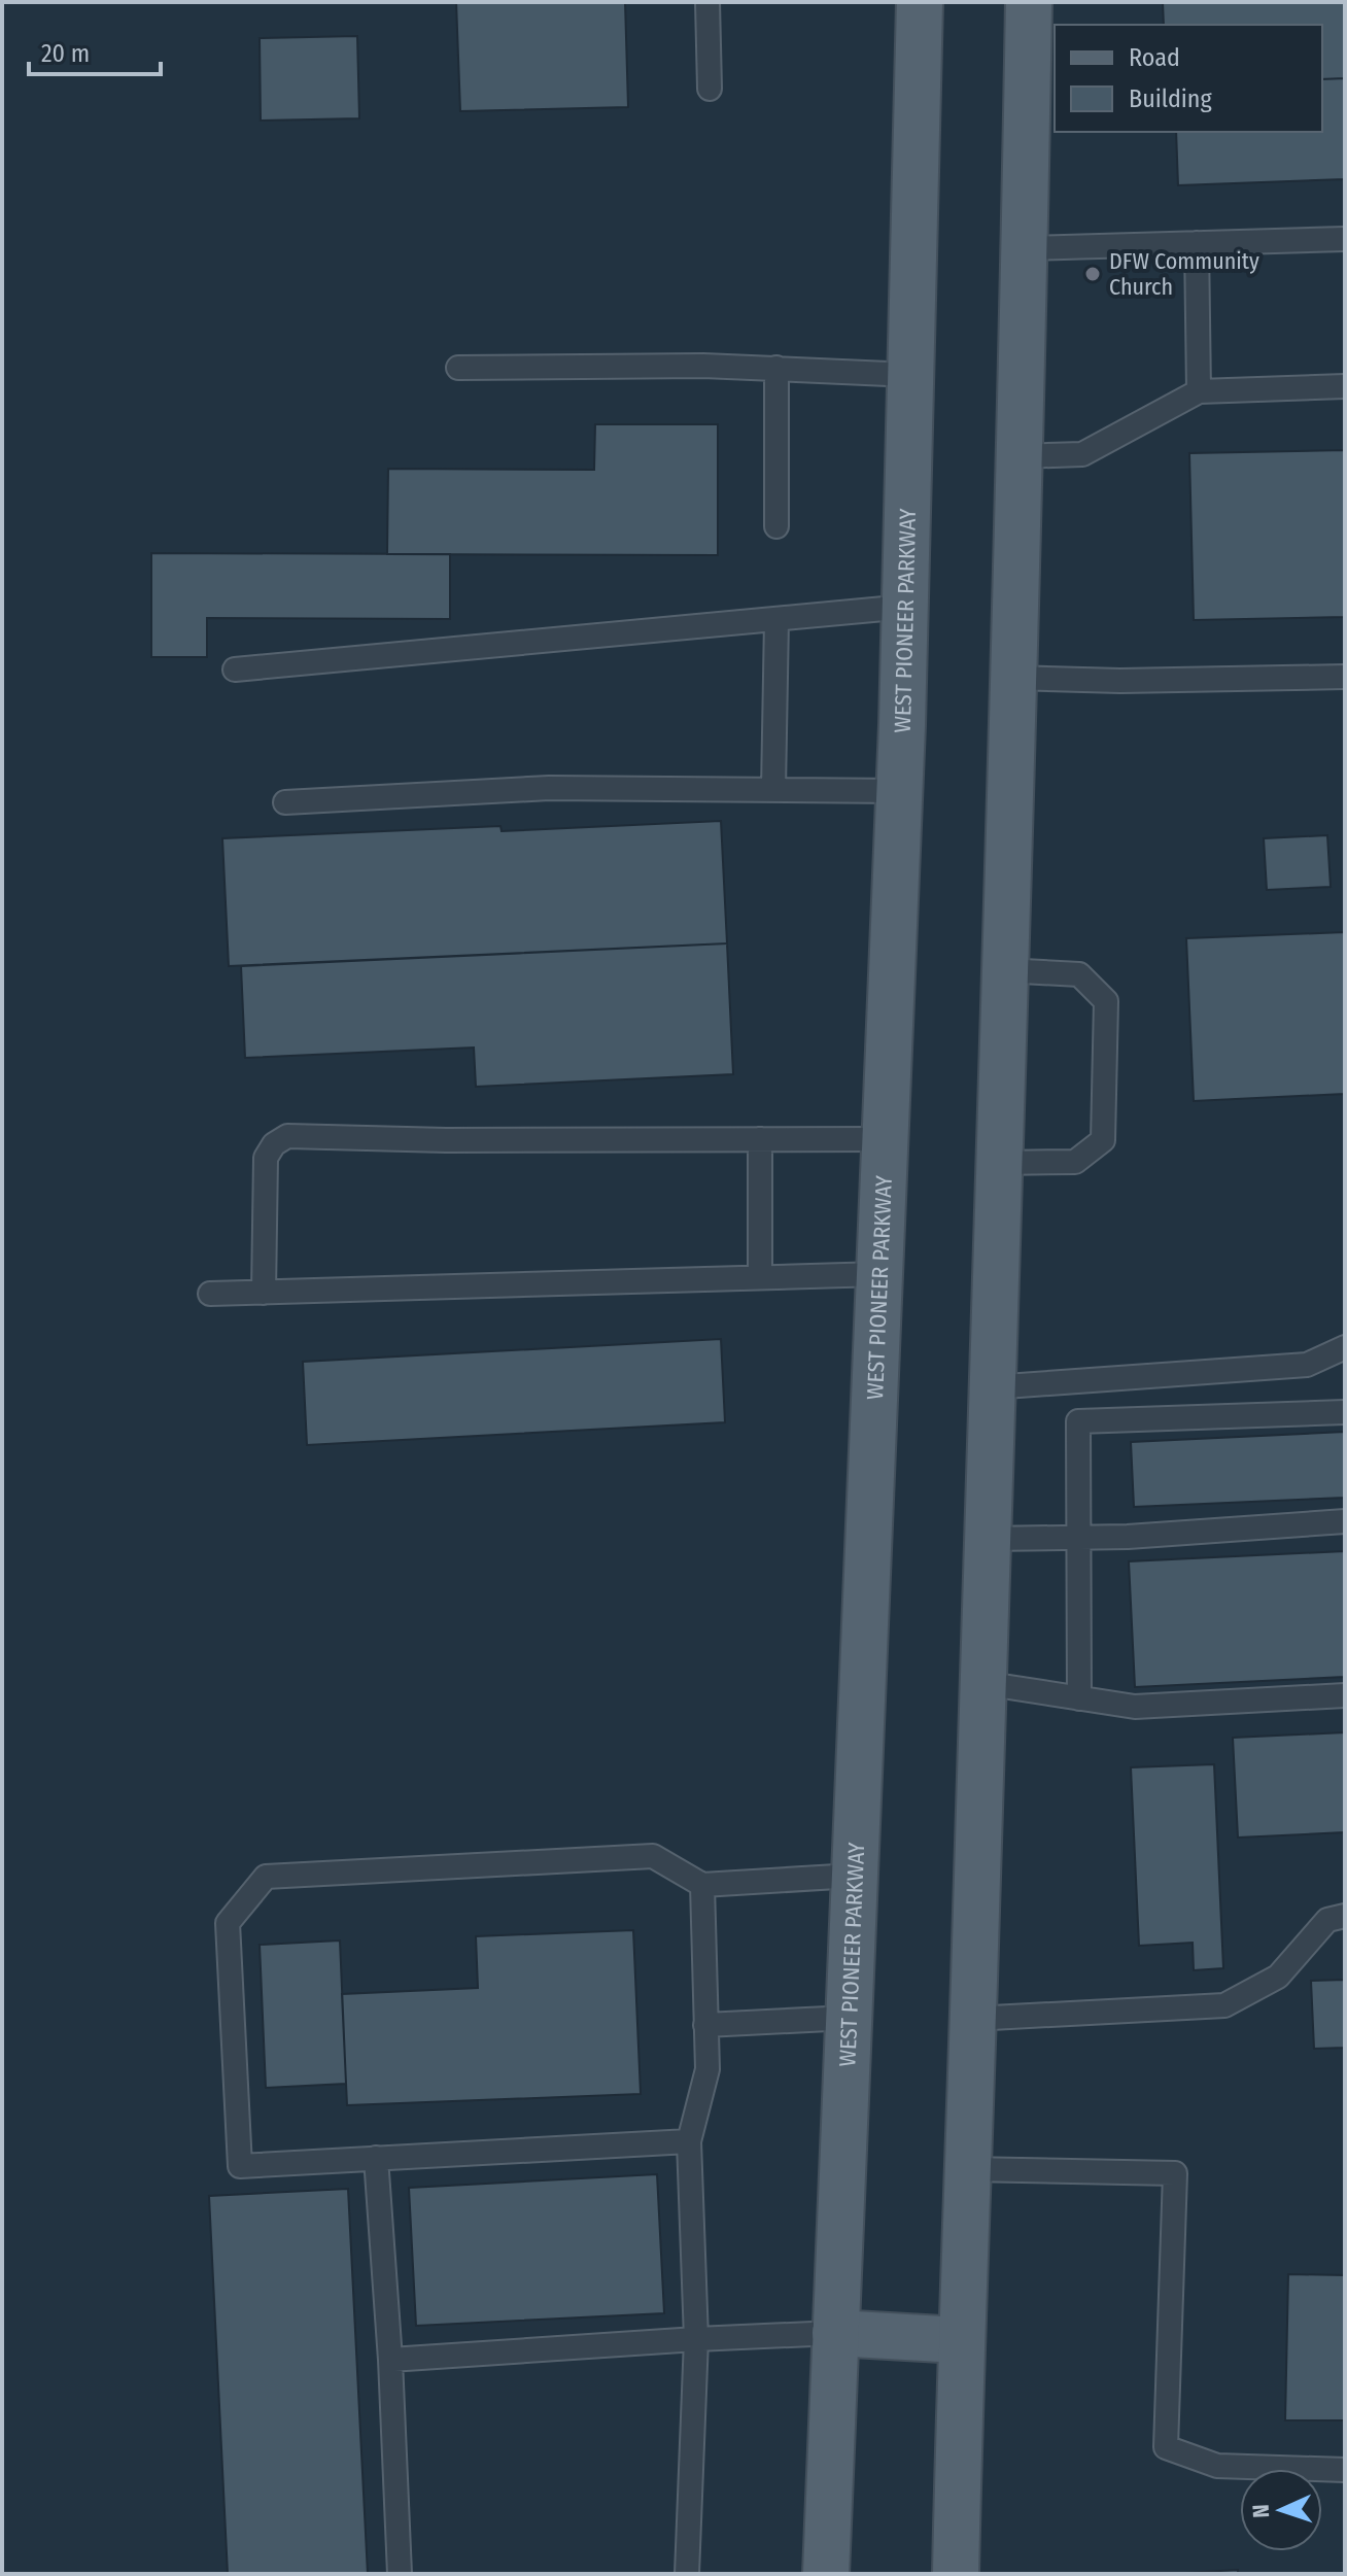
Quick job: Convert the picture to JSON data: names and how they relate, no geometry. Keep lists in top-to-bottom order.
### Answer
{
  "streets": {
    "main road": ["WEST PIONEER PARKWAY"]
  },
  "places": ["DFW Community Church"],
  "legend": ["Road", "Building"],
  "scale_bar": "20 m",
  "north": "left"
}
